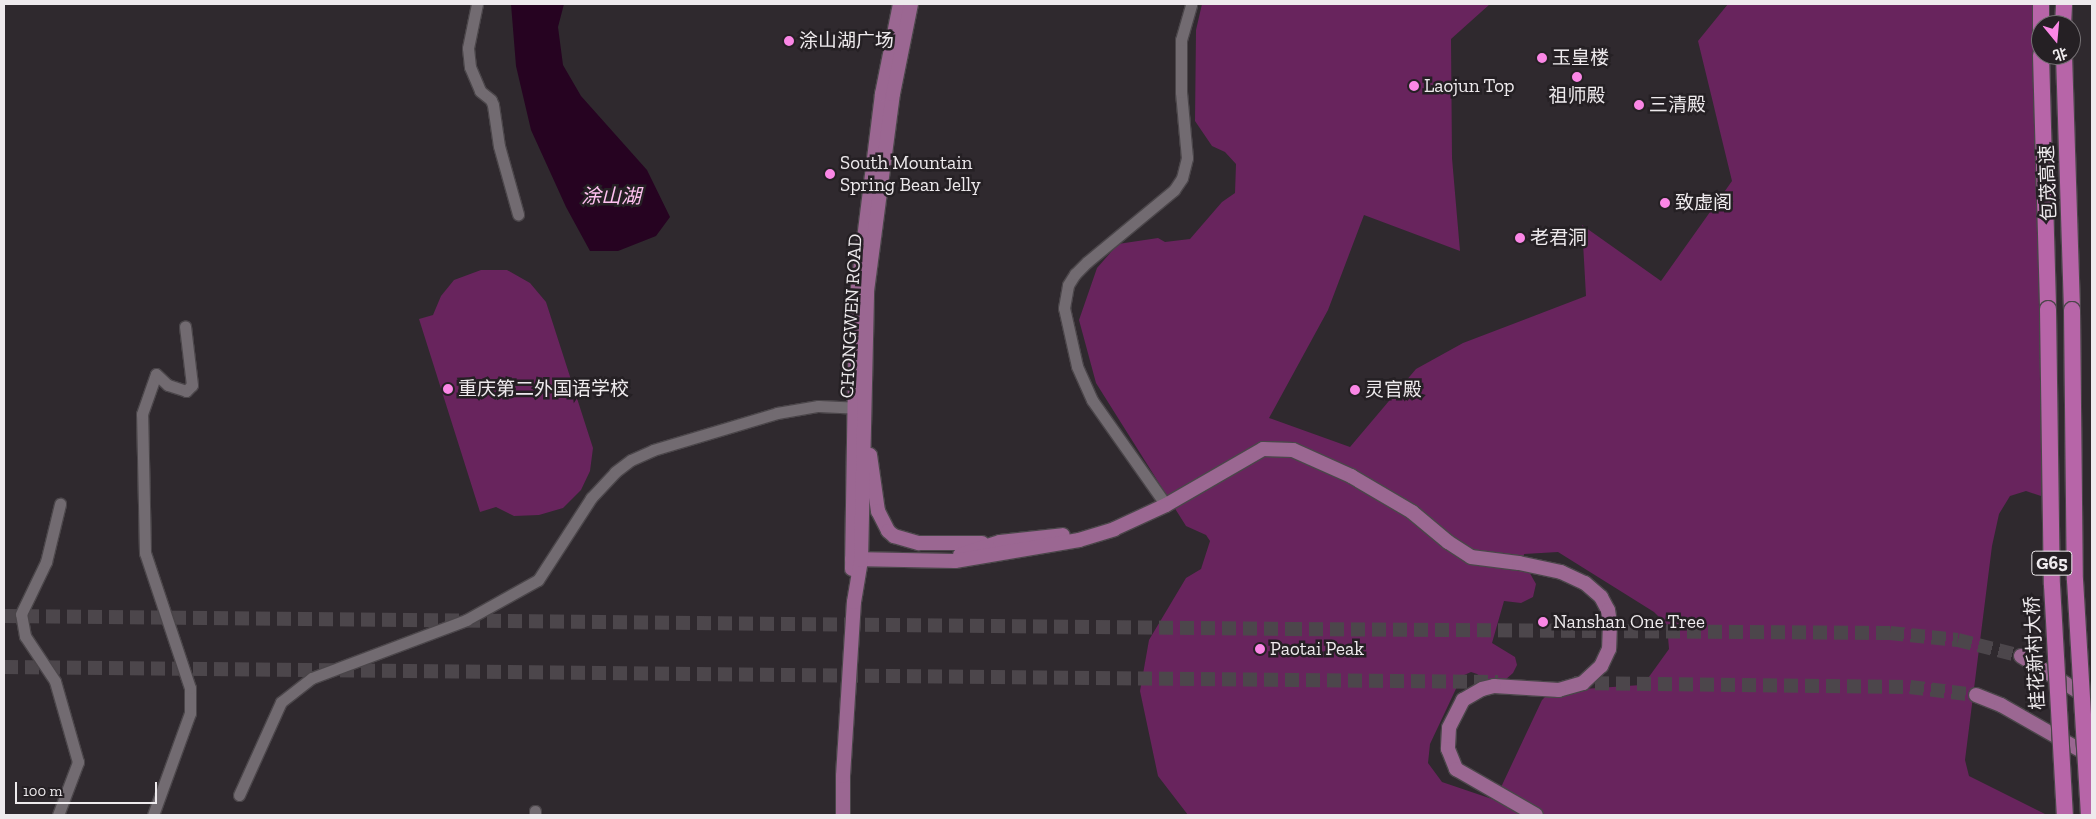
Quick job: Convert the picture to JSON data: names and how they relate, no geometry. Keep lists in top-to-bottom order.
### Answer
{
  "streets": {
    "highway": ["包茂高速", "G65", "桂花新村大桥"],
    "main road": ["CHONGWEN ROAD"]
  },
  "crossings": [
    ["包茂高速", "桂花新村大桥"]
  ],
  "water": ["涂山湖"],
  "places": [
    "涂山湖广场",
    "玉皇楼",
    "祖师殿",
    "Laojun Top",
    "三清殿",
    "South Mountain Spring Bean Jelly",
    "致虚阁",
    "老君洞",
    "重庆第二外国语学校",
    "灵官殿",
    "Nanshan One Tree",
    "Paotai Peak"
  ],
  "scale_bar": "100 m",
  "north": "bottom"
}
